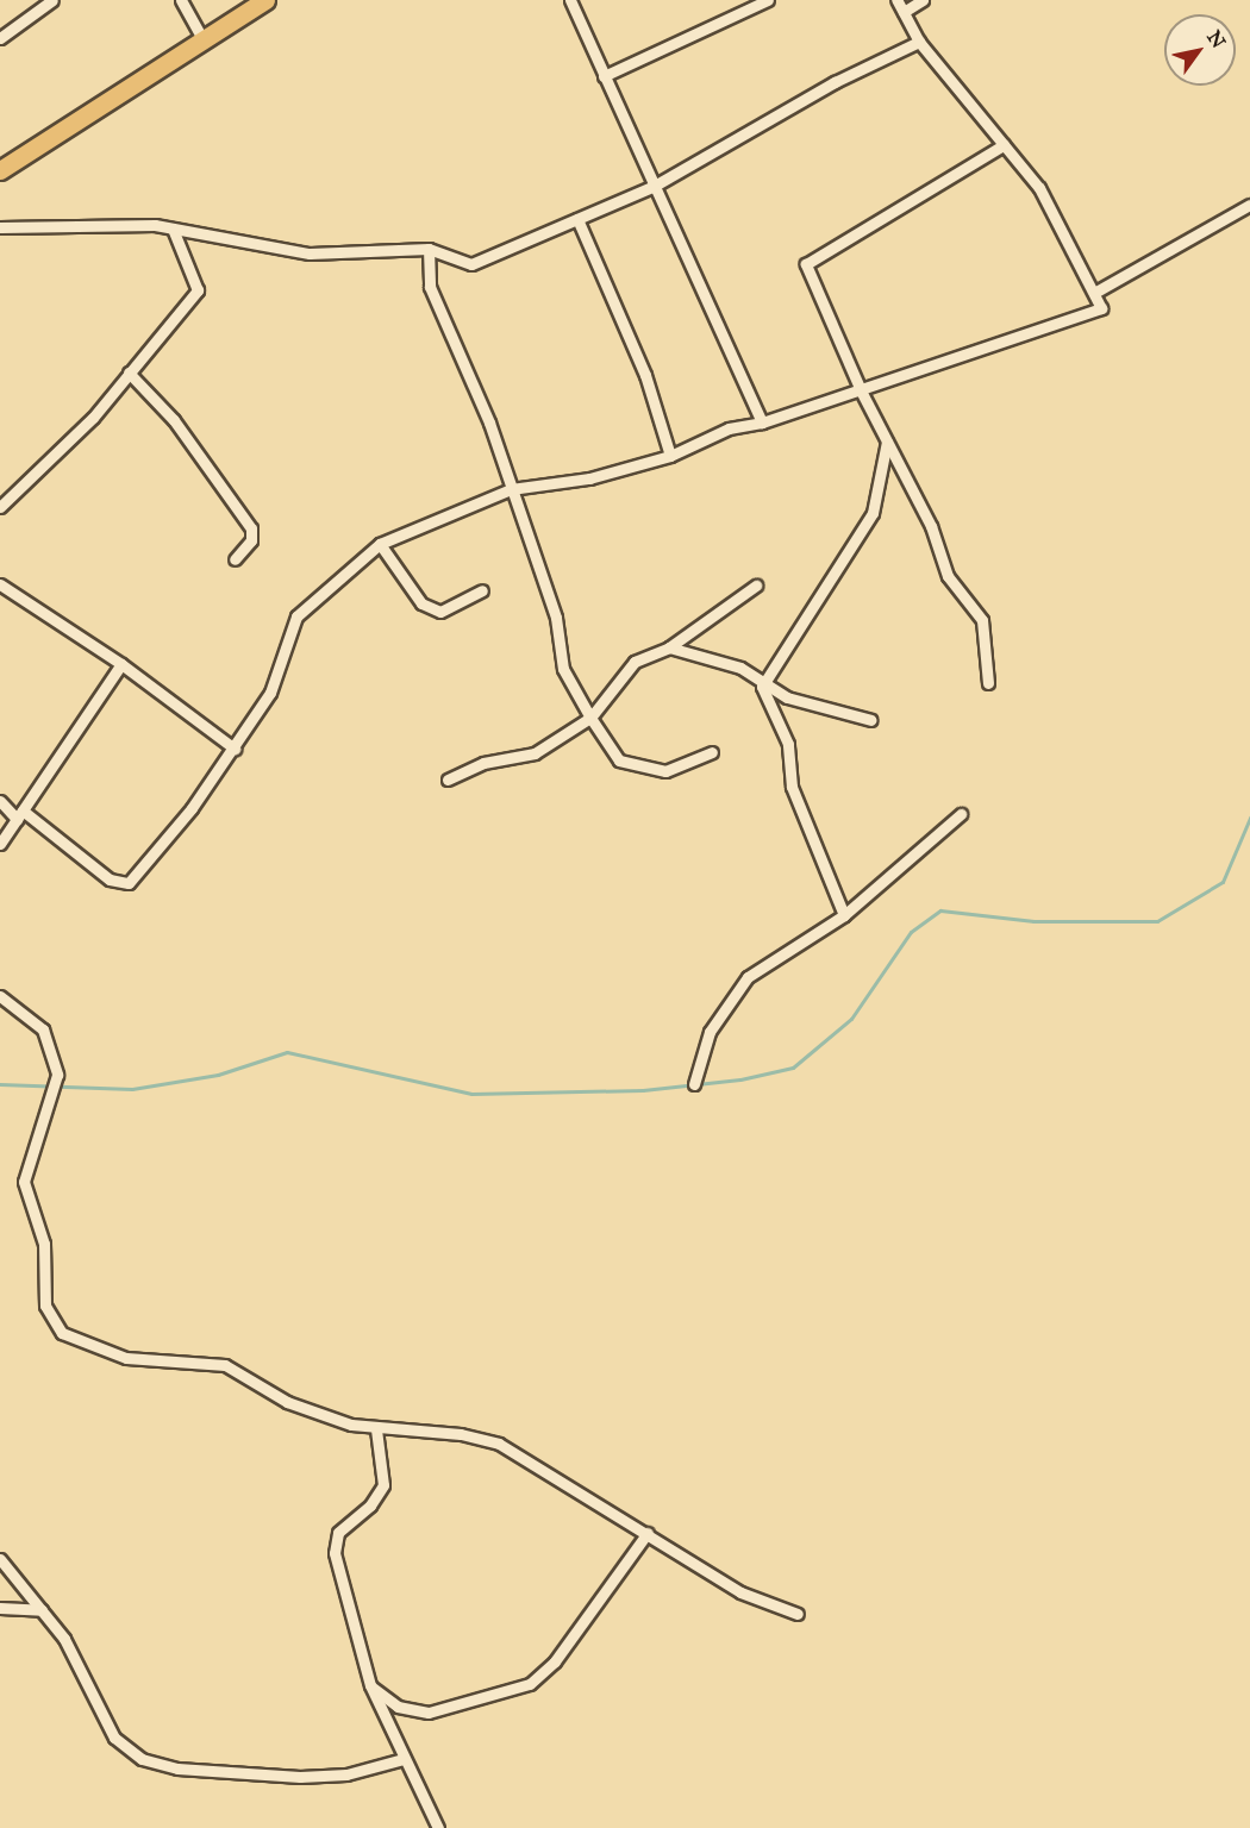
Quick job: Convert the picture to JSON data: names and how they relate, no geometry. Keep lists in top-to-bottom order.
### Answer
{
  "north": "top right"
}
